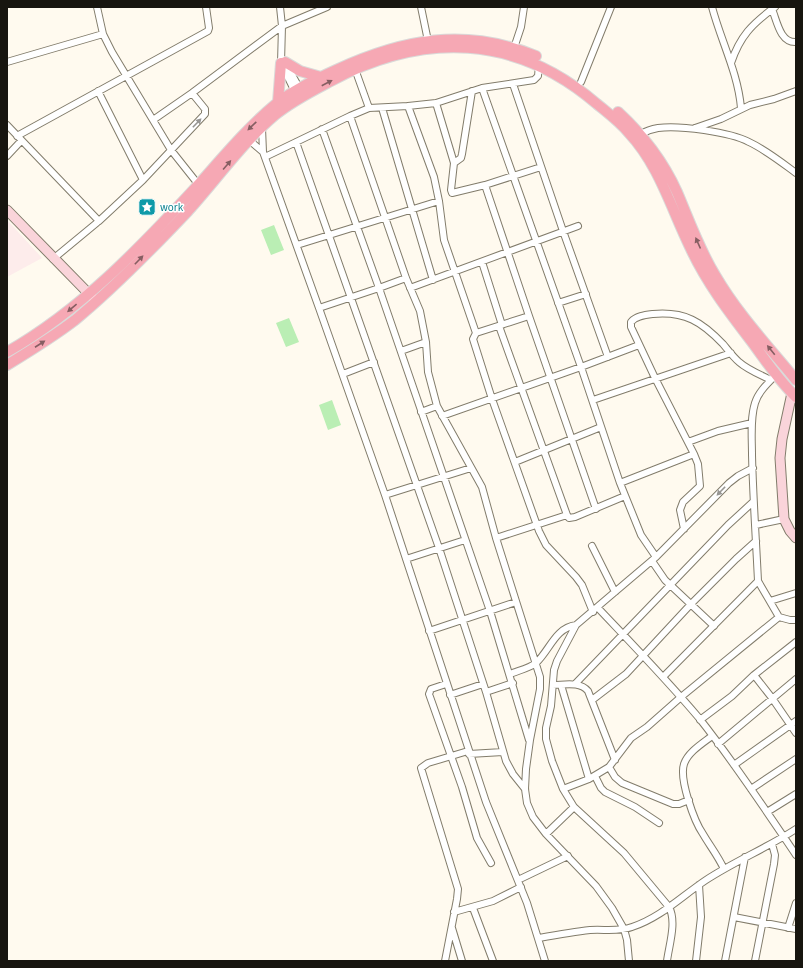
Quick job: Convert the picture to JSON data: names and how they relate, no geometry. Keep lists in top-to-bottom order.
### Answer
{
  "places": {
    "place": ["work"]
  }
}
